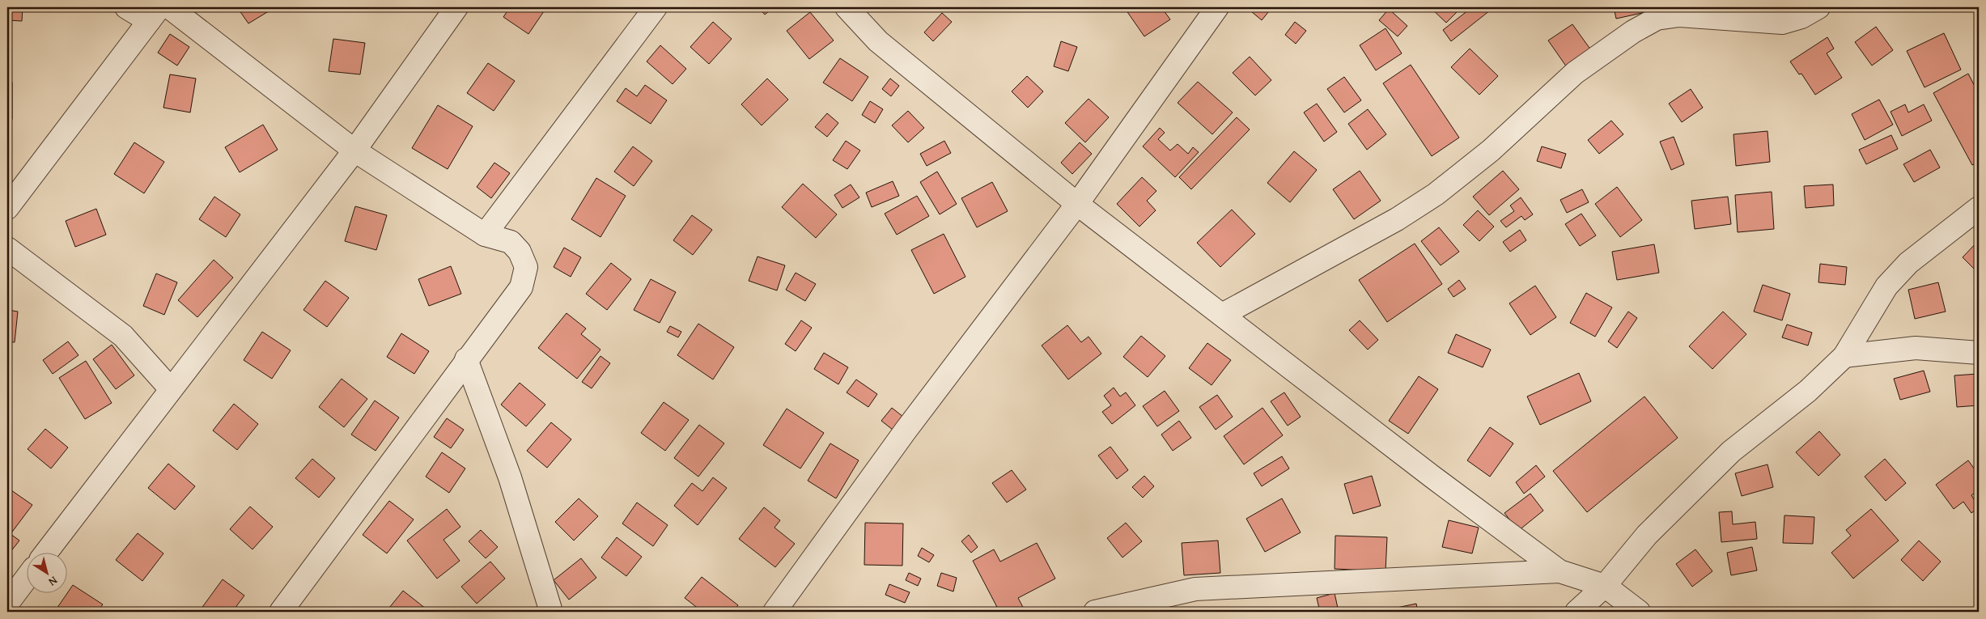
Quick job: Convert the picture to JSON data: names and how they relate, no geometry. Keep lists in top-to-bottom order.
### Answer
{
  "north": "bottom right"
}
